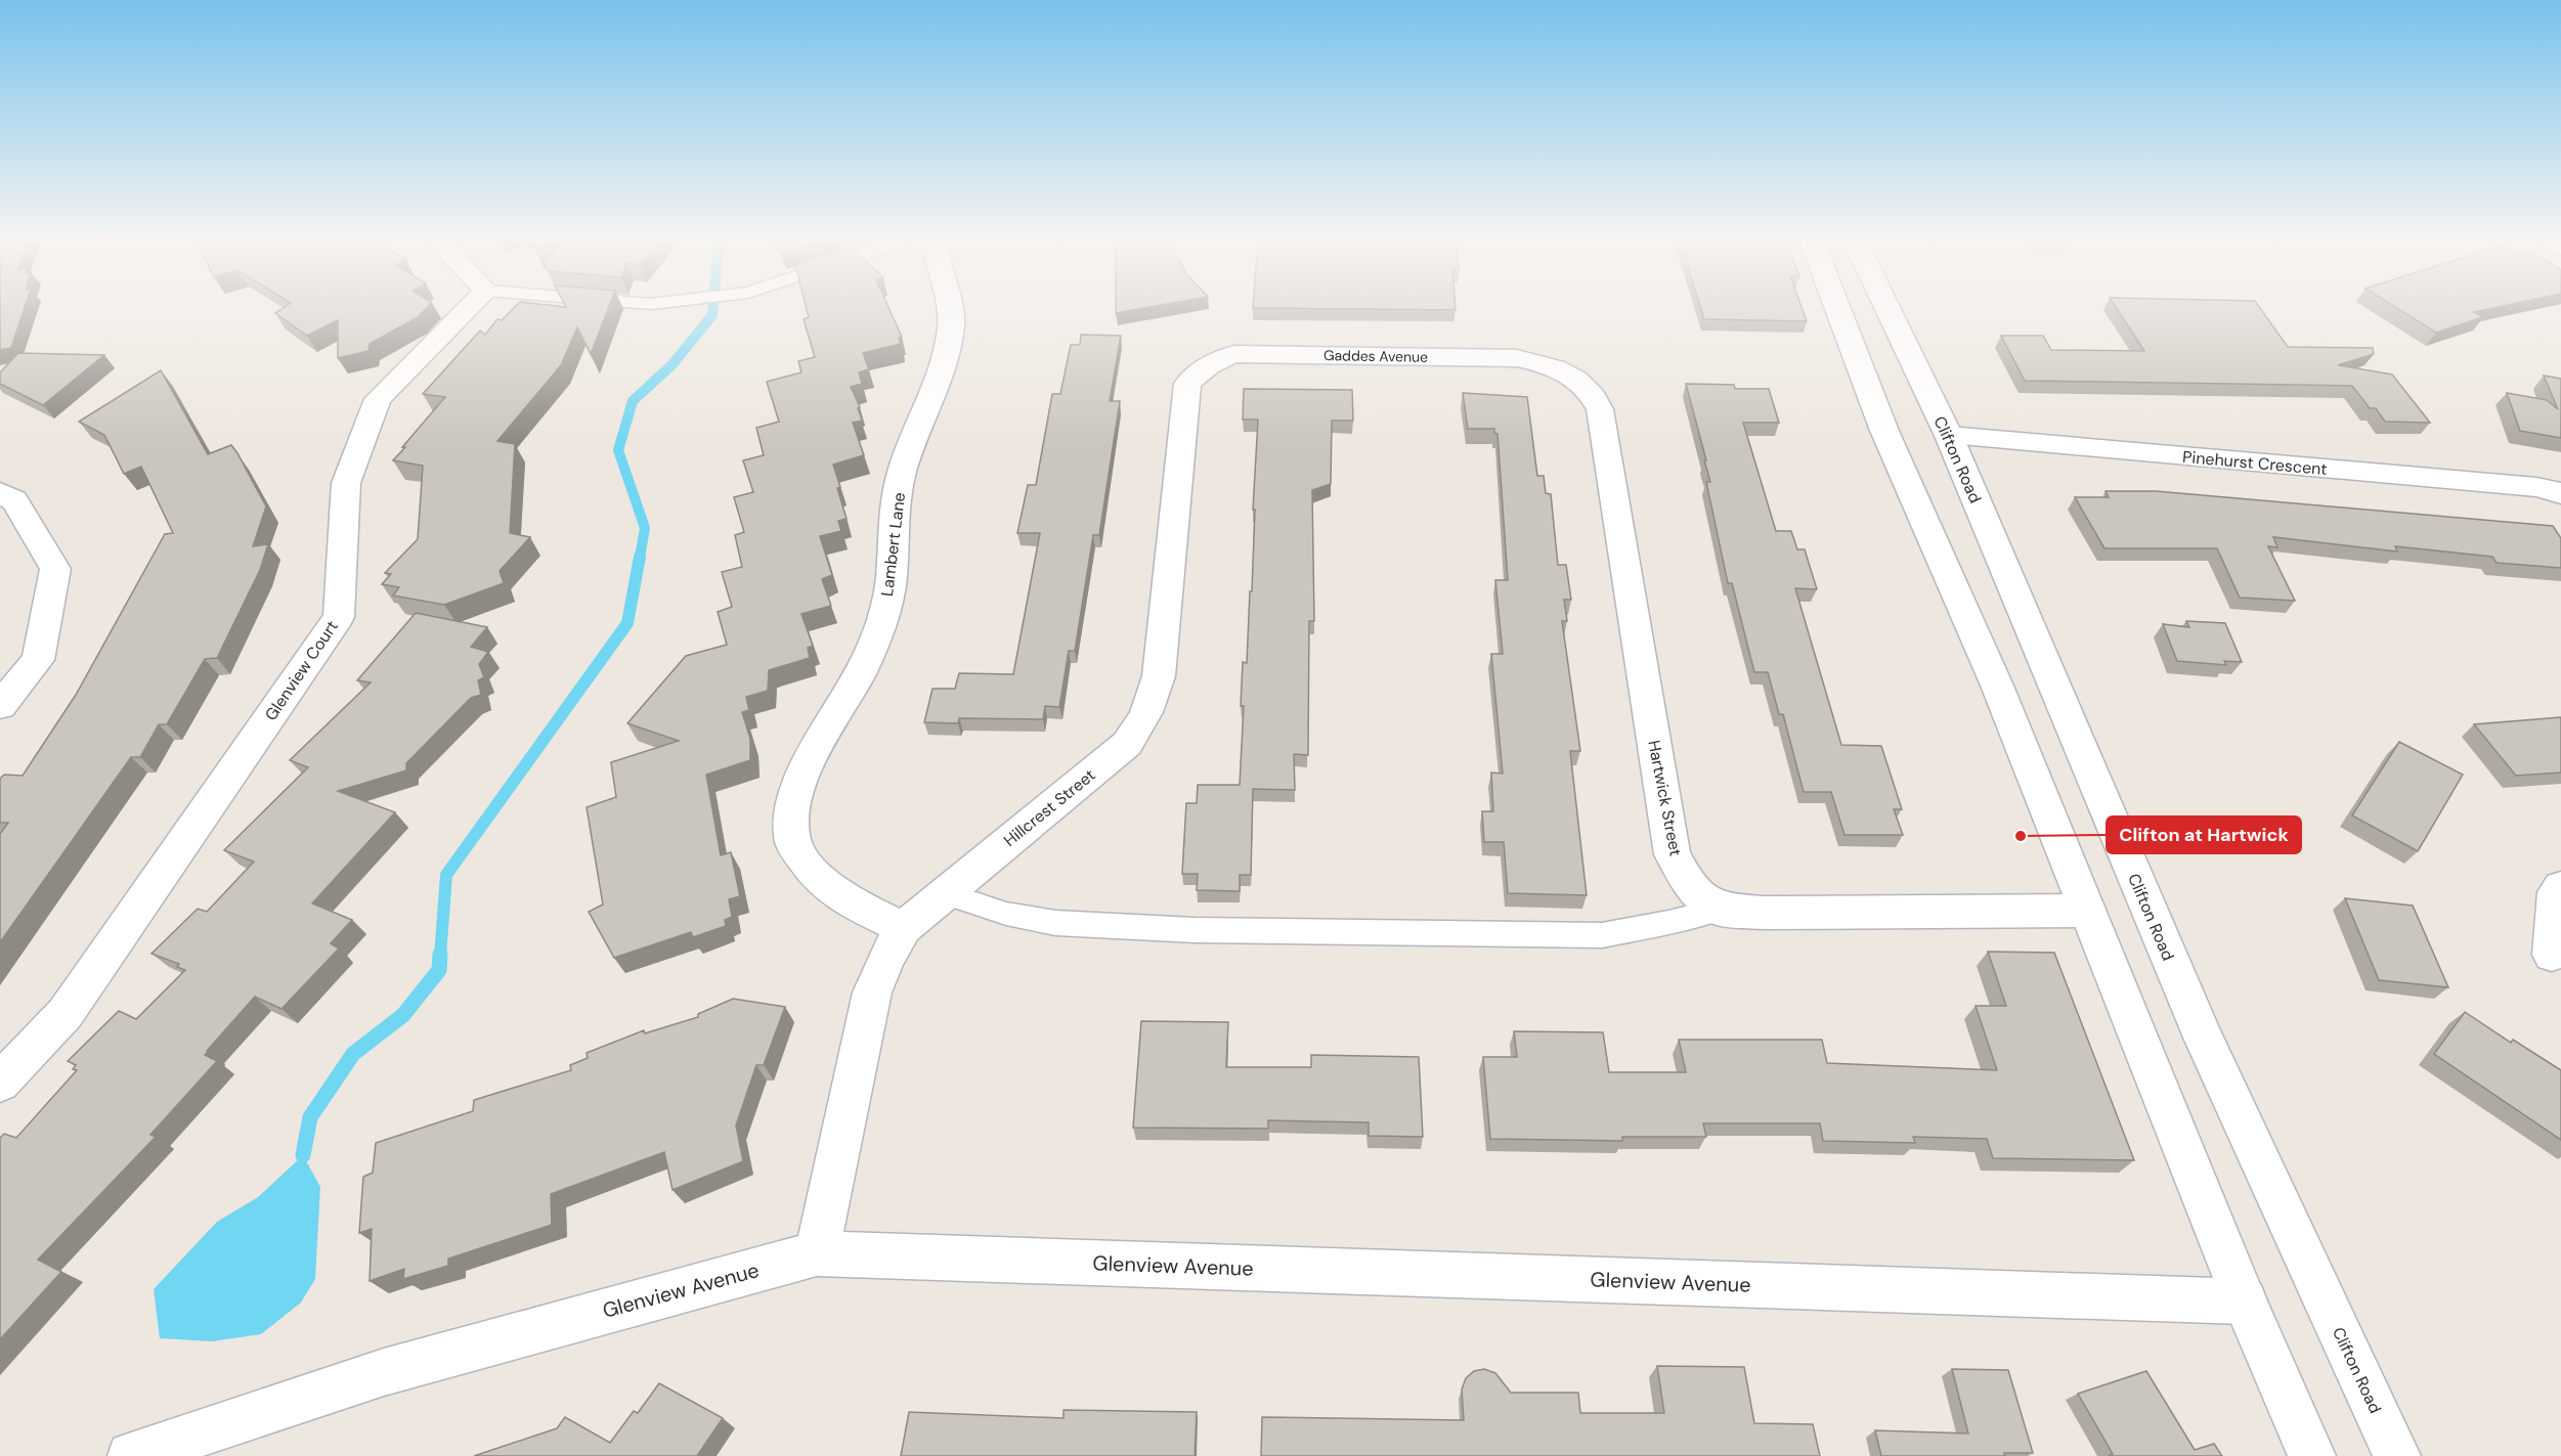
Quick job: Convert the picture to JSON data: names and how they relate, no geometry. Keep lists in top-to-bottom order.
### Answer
{
  "streets": {
    "street": [
      "Gaddes Avenue",
      "Clifton Road",
      "Pinehurst Crescent",
      "Lambert Lane",
      "Glenview Court",
      "Hartwick Street",
      "Hillcrest Street",
      "Glenview Avenue"
    ]
  },
  "crossings": [
    ["Gaddes Avenue", "Hartwick Street"],
    ["Gaddes Avenue", "Hillcrest Street"],
    ["Clifton Road", "Pinehurst Crescent"],
    ["Lambert Lane", "Hillcrest Street"],
    ["Hillcrest Street", "Glenview Avenue"]
  ],
  "places": ["Clifton at Hartwick"]
}
